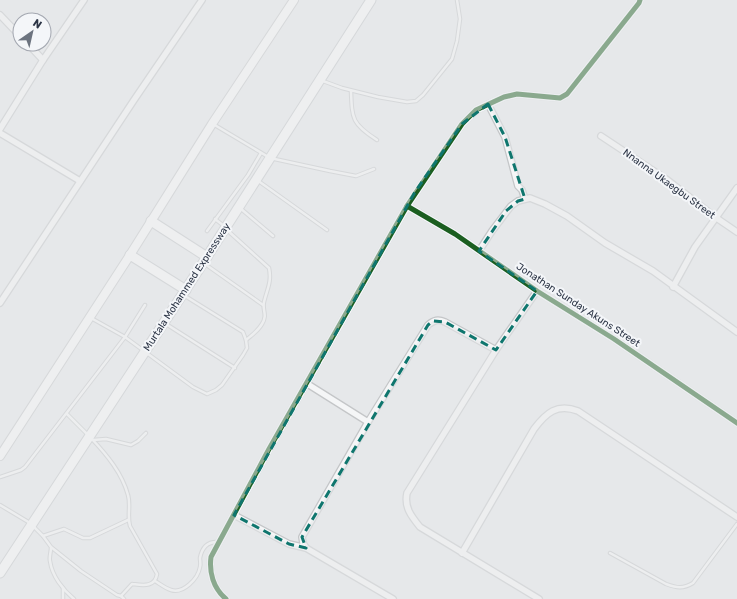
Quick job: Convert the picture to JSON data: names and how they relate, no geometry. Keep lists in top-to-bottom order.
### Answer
{
  "streets": {
    "main road": ["Murtala Mohammed Expressway"],
    "street": ["Nnanna Ukaegbu Street", "Jonathan Sunday Akuns Street"]
  },
  "north": "top right"
}
